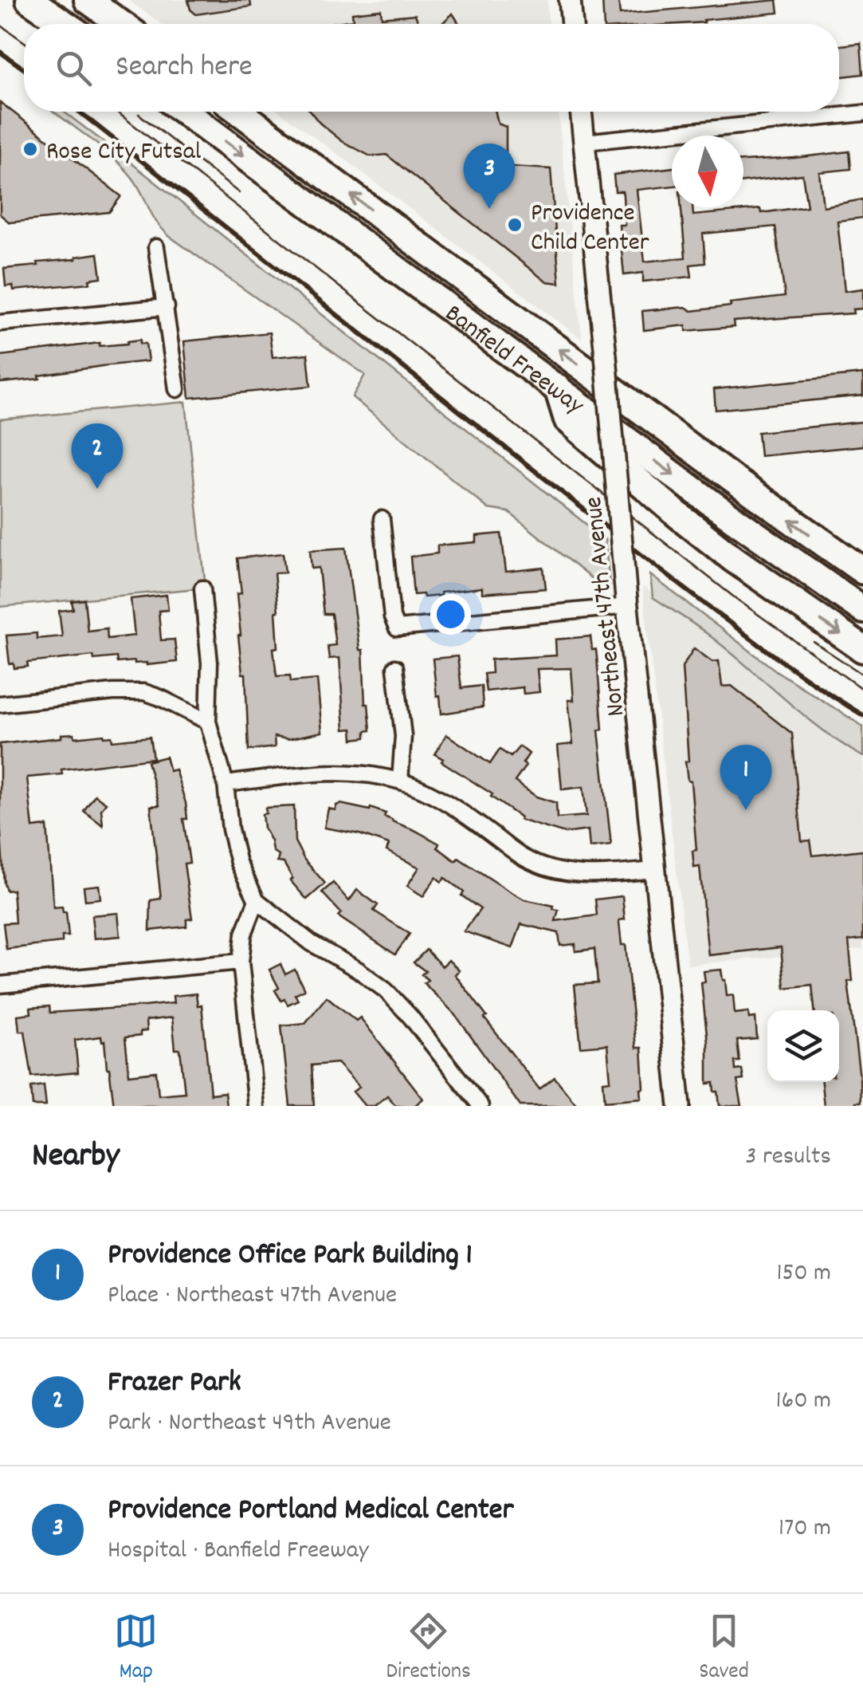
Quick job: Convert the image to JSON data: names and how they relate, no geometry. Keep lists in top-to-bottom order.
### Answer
{
  "streets": {
    "highway": ["Banfield Freeway"],
    "main road": ["Northeast 47th Avenue"]
  },
  "places": ["Rose City Futsal", "Providence Child Center"],
  "north": "bottom",
  "page": {
    "search": "Search here",
    "pins": ["3", "2", "1"],
    "heading": ["Nearby", "3 results"],
    "list": [
      {
        "mark": "1",
        "name": "Providence Office Park Building 1",
        "note": "Place · Northeast 47th Avenue",
        "value": "150 m"
      },
      {
        "mark": "2",
        "name": "Frazer Park",
        "note": "Park · Northeast 49th Avenue",
        "value": "160 m"
      },
      {
        "mark": "3",
        "name": "Providence Portland Medical Center",
        "note": "Hospital · Banfield Freeway",
        "value": "170 m"
      }
    ],
    "nav": ["Map", "Directions", "Saved"]
  }
}
